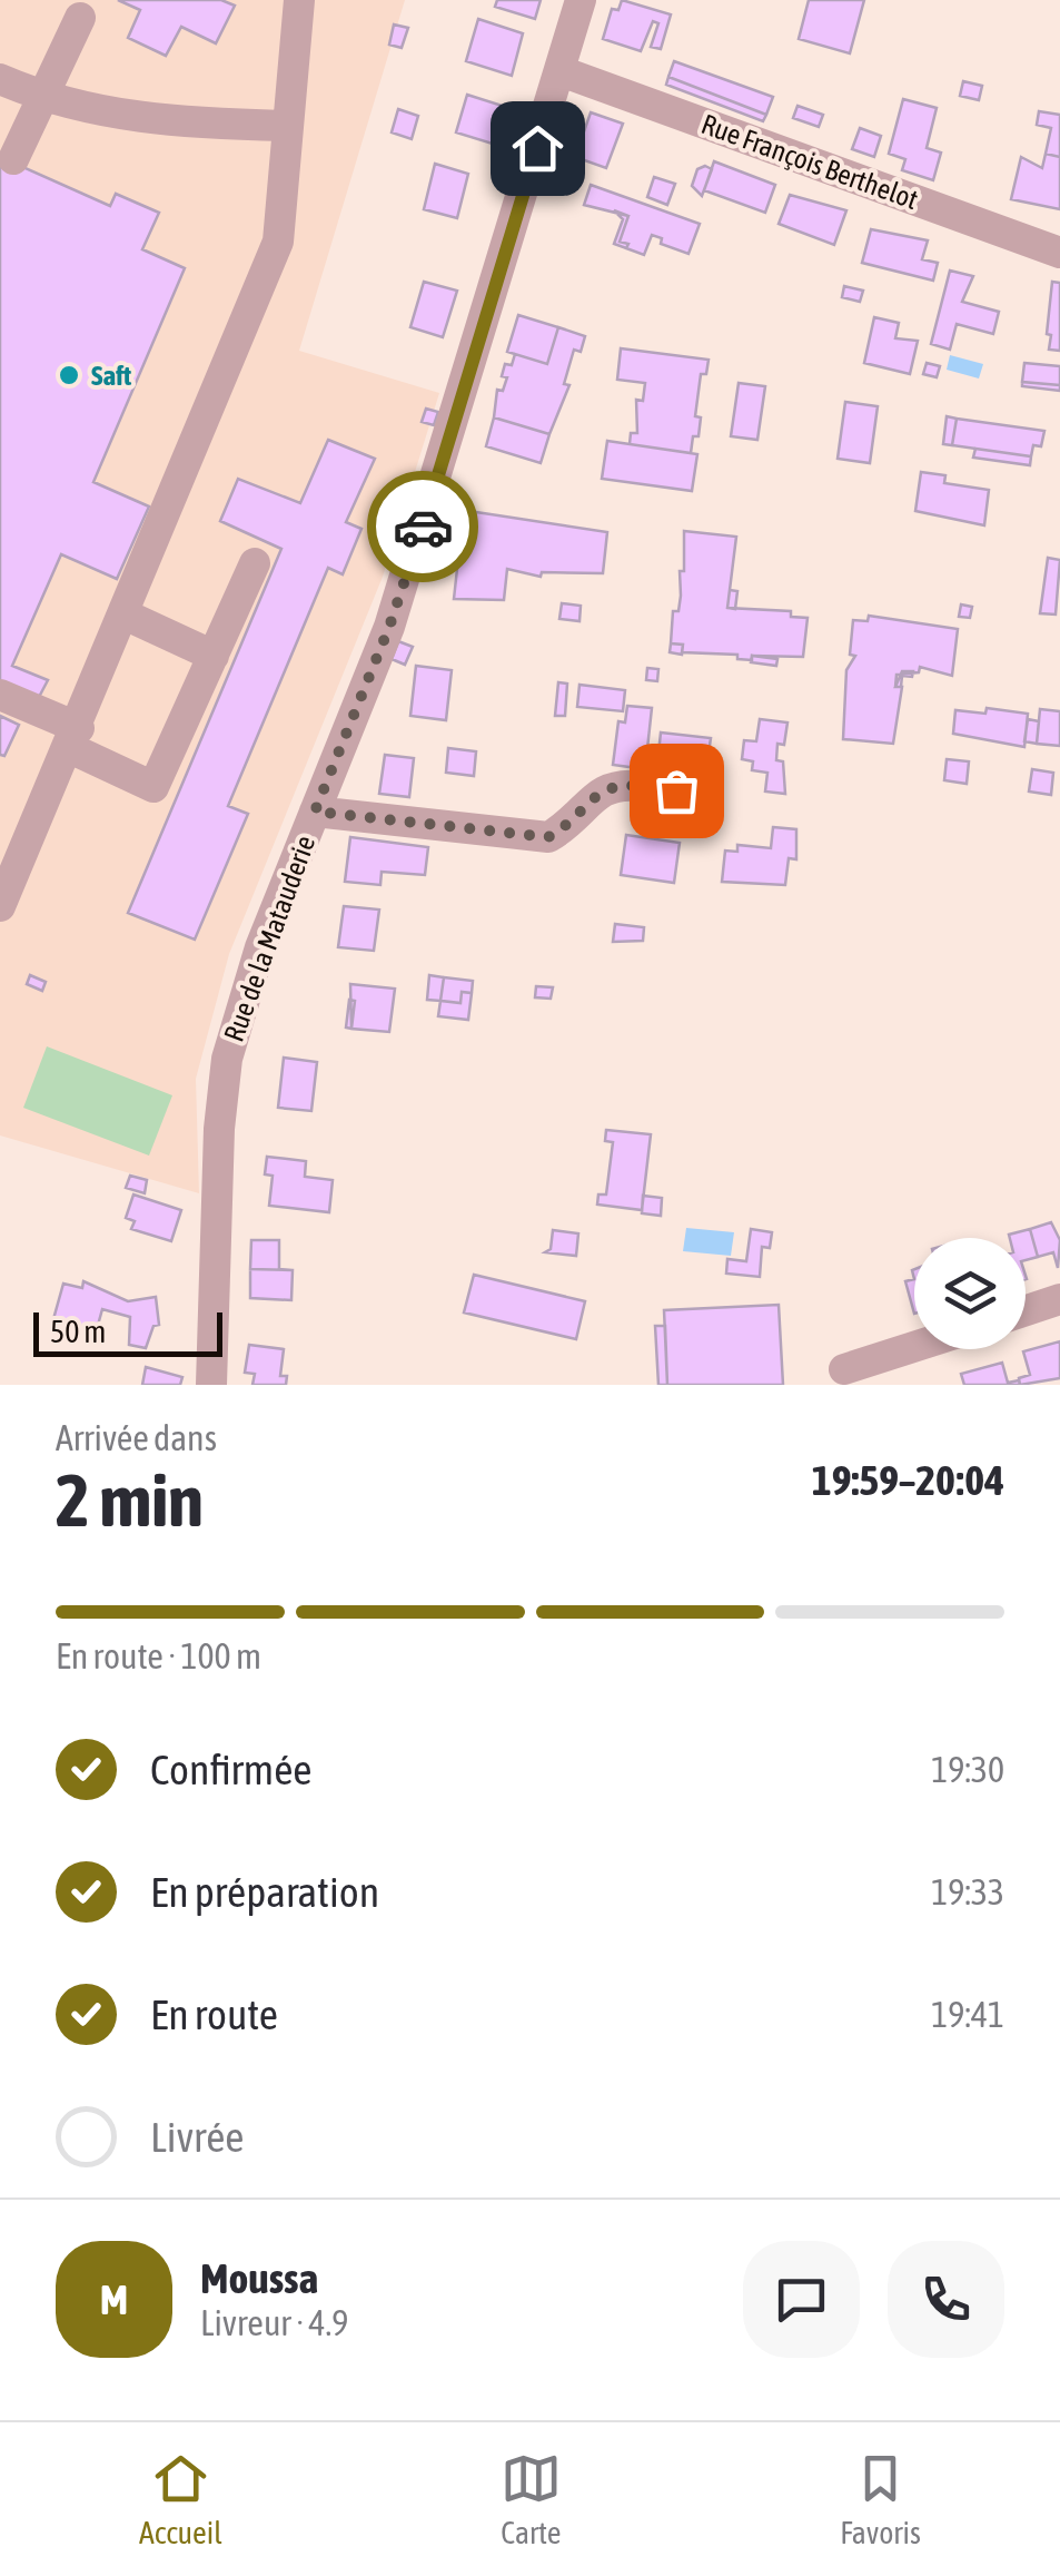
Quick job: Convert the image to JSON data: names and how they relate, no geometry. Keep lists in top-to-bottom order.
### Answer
{
  "streets": {
    "street": ["Rue François Berthelot", "Rue de la Matauderie"]
  },
  "crossings": [
    ["Rue François Berthelot", "Rue de la Matauderie"]
  ],
  "places": ["Saft"],
  "scale_bar": "50 m",
  "page": {
    "scale": "50 m",
    "heading": ["2 min", "Arrivée dans", "19:59–20:04"],
    "panel": ["Moussa", "Livreur · 4.9"],
    "bar": "En route · 100 m",
    "list": [
      ["Confirmée", "19:30"],
      ["En préparation", "19:33"],
      ["En route", "19:41"],
      "Livrée"
    ],
    "round": "M",
    "tabs": ["Accueil", "Carte", "Favoris"]
  }
}
